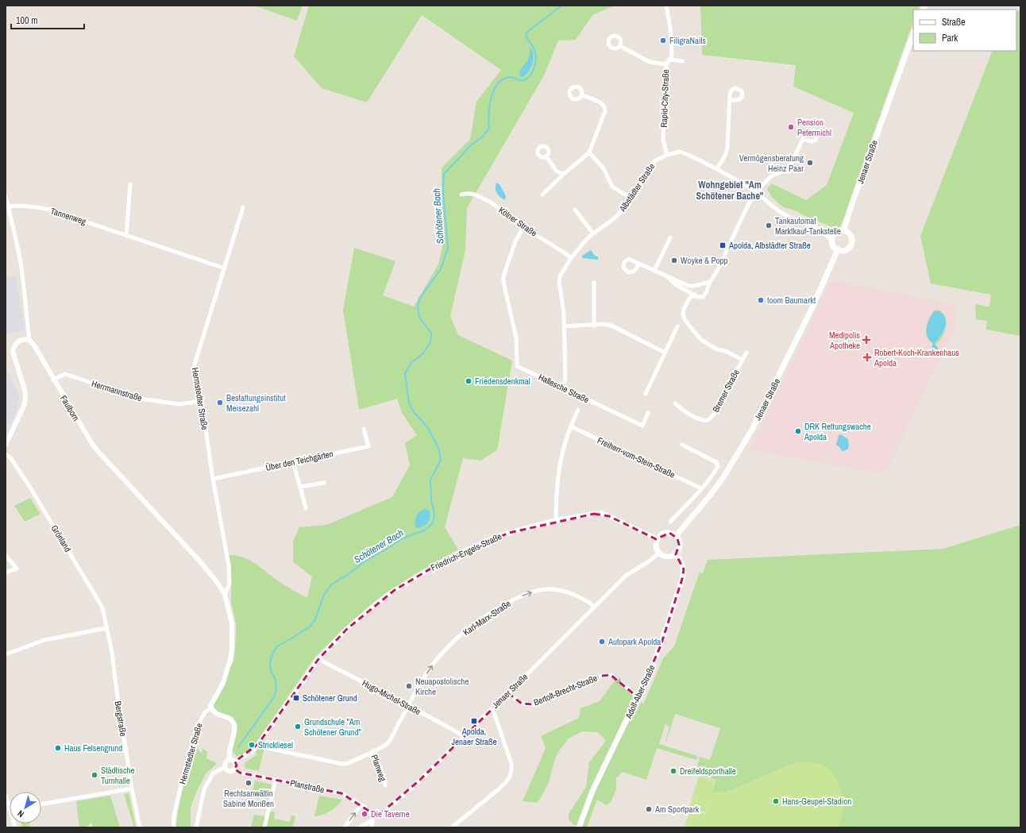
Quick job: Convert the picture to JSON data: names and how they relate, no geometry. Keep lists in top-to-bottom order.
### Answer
{
  "streets": {
    "main road": ["Jenaer Straße", "Adolf-Aber-Straße"],
    "street": [
      "Rapid-City-Straße",
      "Albstädter Straße",
      "Tannenweg",
      "Kölner Straße",
      "Hallesche Straße",
      "Herrmannstraße",
      "Bremer Straße",
      "Hermstedter Straße",
      "Faulborn",
      "Freiherr-vom-Stein-Straße",
      "Über den Teichgärten",
      "Grönland",
      "Friedrich-Engels-Straße",
      "Karl-Marx-Straße",
      "Bertolt-Brecht-Straße",
      "Hugo-Michel-Straße",
      "Bergstraße",
      "Planweg",
      "Planstraße"
    ]
  },
  "crossings": [
    ["Rapid-City-Straße", "Albstädter Straße"],
    ["Jenaer Straße", "Albstädter Straße"],
    ["Jenaer Straße", "Friedrich-Engels-Straße"],
    ["Jenaer Straße", "Karl-Marx-Straße"],
    ["Jenaer Straße", "Bertolt-Brecht-Straße"],
    ["Jenaer Straße", "Adolf-Aber-Straße"],
    ["Jenaer Straße", "Hugo-Michel-Straße"],
    ["Jenaer Straße", "Planstraße"],
    ["Albstädter Straße", "Kölner Straße"],
    ["Albstädter Straße", "Hallesche Straße"],
    ["Tannenweg", "Hermstedter Straße"],
    ["Tannenweg", "Faulborn"],
    ["Kölner Straße", "Hallesche Straße"],
    ["Herrmannstraße", "Hermstedter Straße"],
    ["Herrmannstraße", "Faulborn"],
    ["Hermstedter Straße", "Faulborn"],
    ["Hermstedter Straße", "Über den Teichgärten"],
    ["Grönland", "Bergstraße"],
    ["Friedrich-Engels-Straße", "Karl-Marx-Straße"],
    ["Friedrich-Engels-Straße", "Adolf-Aber-Straße"],
    ["Friedrich-Engels-Straße", "Hugo-Michel-Straße"],
    ["Friedrich-Engels-Straße", "Planstraße"],
    ["Karl-Marx-Straße", "Hugo-Michel-Straße"],
    ["Karl-Marx-Straße", "Planweg"],
    ["Bertolt-Brecht-Straße", "Adolf-Aber-Straße"]
  ],
  "one_way": ["Karl-Marx-Straße", "Bertolt-Brecht-Straße"],
  "districts": ["Wohngebiet \"Am Schötener Bache\""],
  "water": ["Schötener Bach"],
  "places": {
    "other": [
      "FiligraNails",
      "Pension Petermichl",
      "Vermögensberatung Heinz Paar",
      "Tankautomat Marktkauf-Tankstelle",
      "Woyke & Popp",
      "toom Baumarkt",
      "Friedensdenkmal",
      "Bestattungsinstitut Meisezahl",
      "DRK Rettungswache Apolda",
      "Autopark Apolda",
      "Neuapostolische Kirche",
      "Grundschule \"Am Schötener Grund\"",
      "Strickliesel",
      "Haus Felsengrund",
      "Dreifeldsporthalle",
      "Städtische Turnhalle",
      "Rechtsanwältin Sabine Monßen",
      "Hans-Geupel-Stadion",
      "Am Sportpark",
      "Die Taverne"
    ],
    "transit": ["Apolda, Albstädter Straße", "Schötener Grund", "Apolda, Jenaer Straße"],
    "health": ["Medipolis Apotheke", "Robert-Koch-Krankenhaus Apolda"]
  },
  "legend": ["Straße", "Park"],
  "scale_bar": "100 m",
  "north": "bottom left"
}
